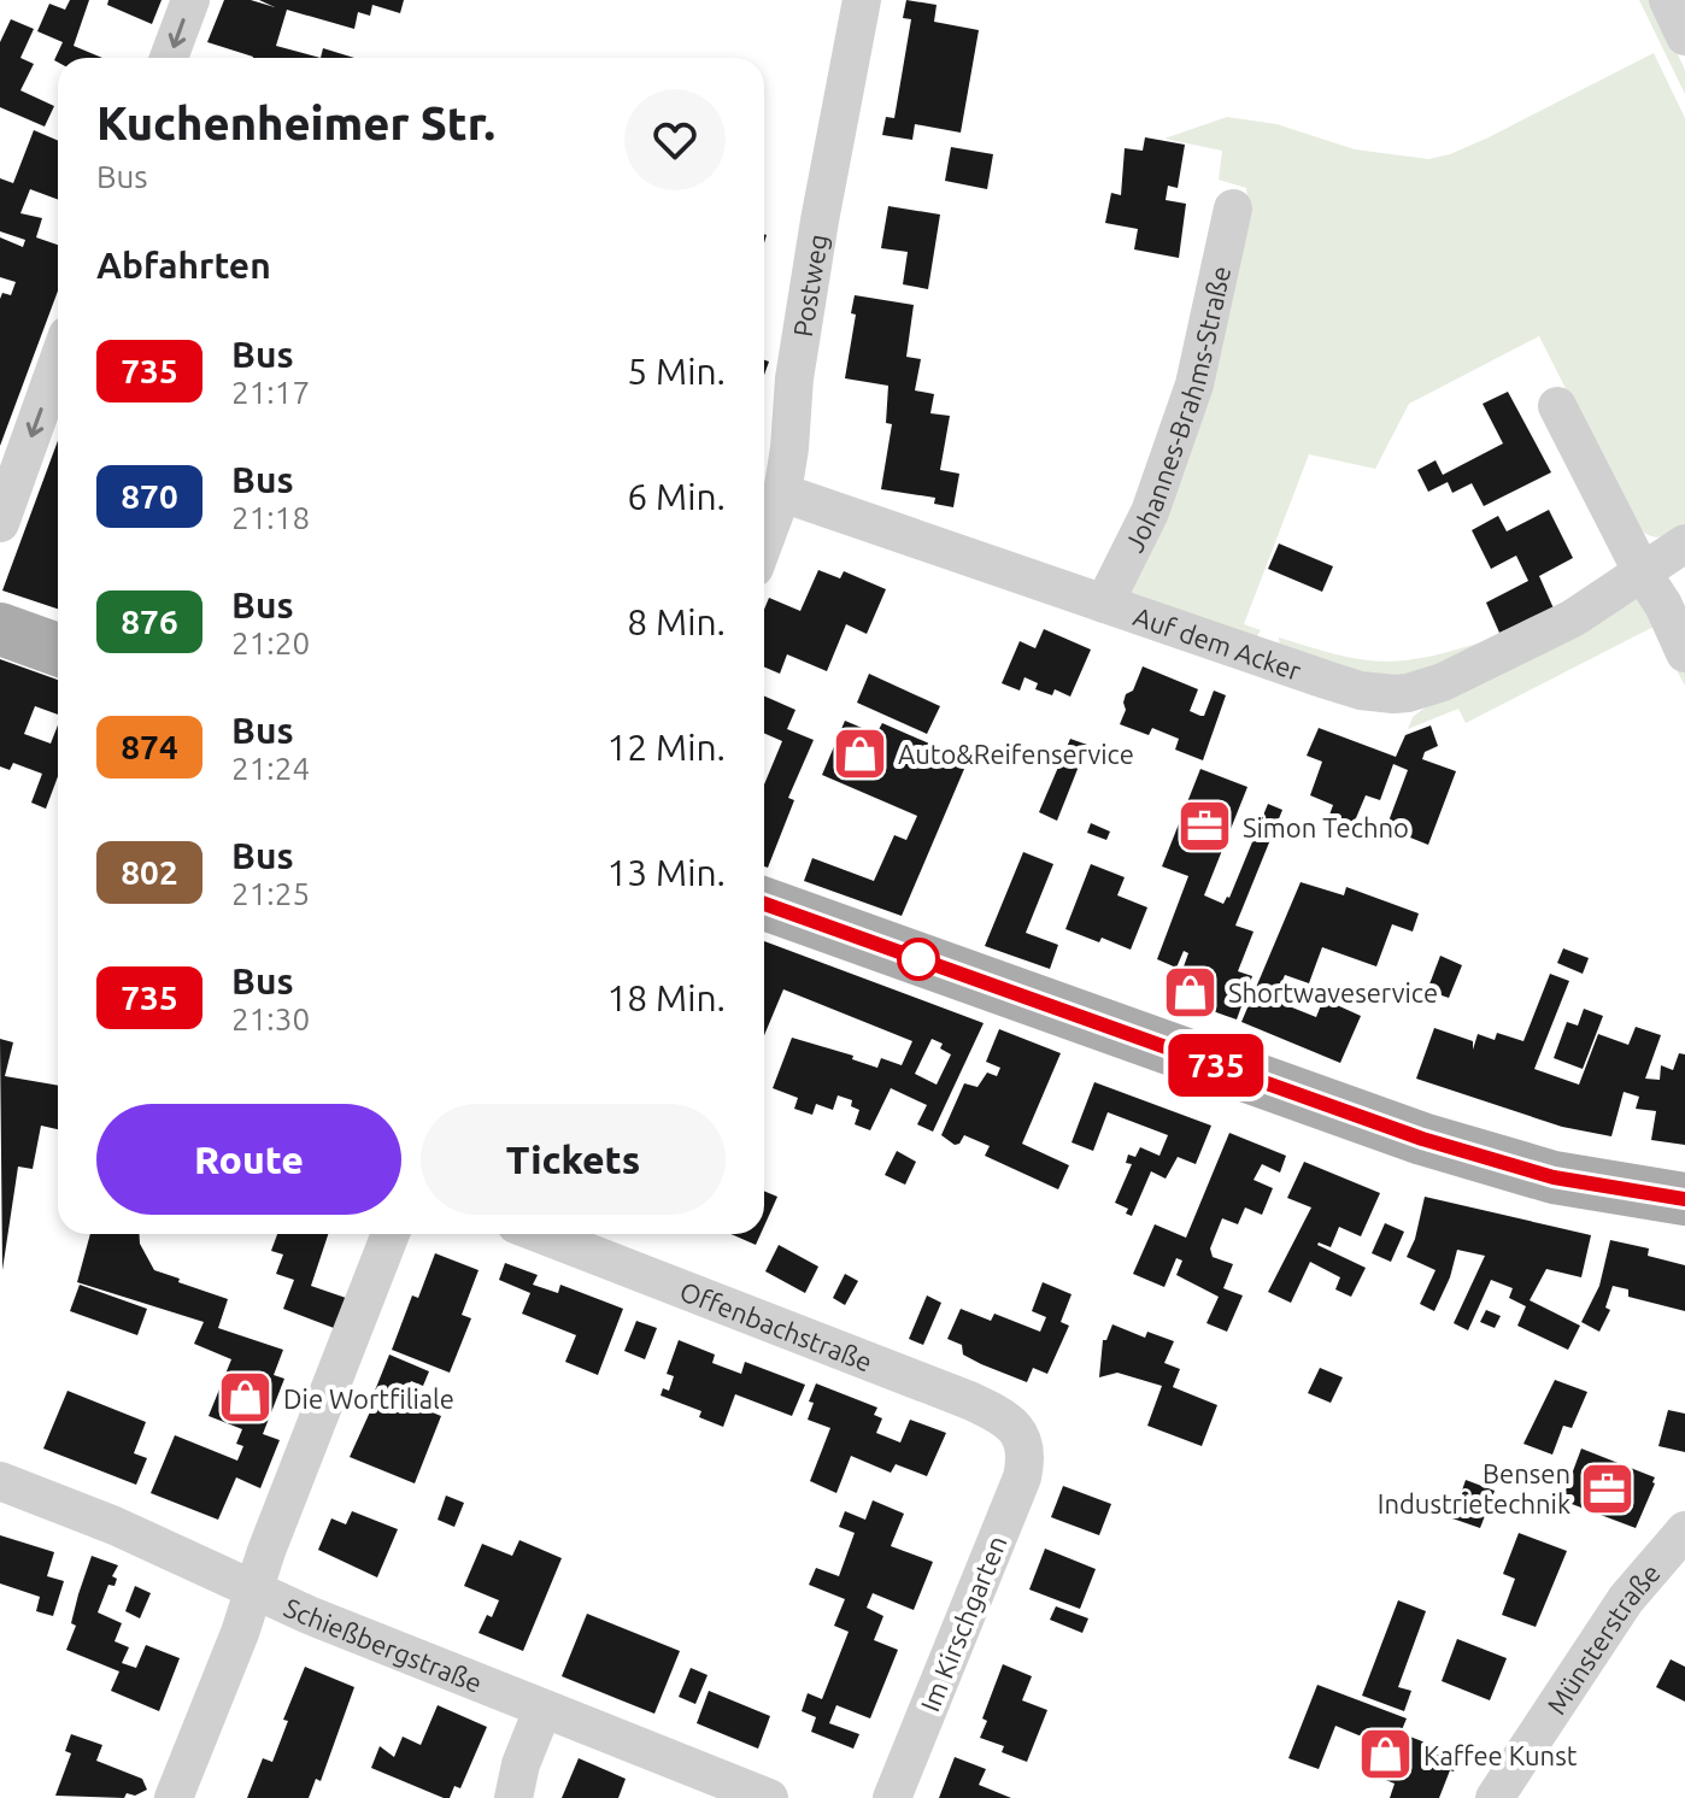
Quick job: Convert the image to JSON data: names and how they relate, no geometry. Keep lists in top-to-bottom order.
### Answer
{
  "streets": {
    "street": [
      "Postweg",
      "Johannes-Brahms-Straße",
      "Auf dem Acker",
      "Offenbachstraße",
      "Im Kirschgarten",
      "Münsterstraße",
      "Schießbergstraße"
    ]
  },
  "crossings": [
    ["Postweg", "Auf dem Acker"],
    ["Johannes-Brahms-Straße", "Auf dem Acker"],
    ["Offenbachstraße", "Im Kirschgarten"]
  ],
  "places": {
    "shop": [
      "Auto&Reifenservice",
      "Shortwaveservice",
      "Die Wortfiliale",
      "Kaffee Kunst"
    ],
    "office": ["Simon Techno", "Bensen Industrietechnik"]
  },
  "lines": ["bus line 735"],
  "page": {
    "on_map": "735",
    "heading": [
      ["Kuchenheimer Str.", "Bus"],
      "Abfahrten"
    ],
    "list": [
      {
        "mark": "735",
        "name": "Bus",
        "note": "21:17",
        "value": "5 Min."
      },
      {
        "mark": "870",
        "name": "Bus",
        "note": "21:18",
        "value": "6 Min."
      },
      {
        "mark": "876",
        "name": "Bus",
        "note": "21:20",
        "value": "8 Min."
      },
      {
        "mark": "874",
        "name": "Bus",
        "note": "21:24",
        "value": "12 Min."
      },
      {
        "mark": "802",
        "name": "Bus",
        "note": "21:25",
        "value": "13 Min."
      },
      {
        "mark": "735",
        "name": "Bus",
        "note": "21:30",
        "value": "18 Min."
      }
    ],
    "buttons": ["Route", "Tickets"]
  }
}
